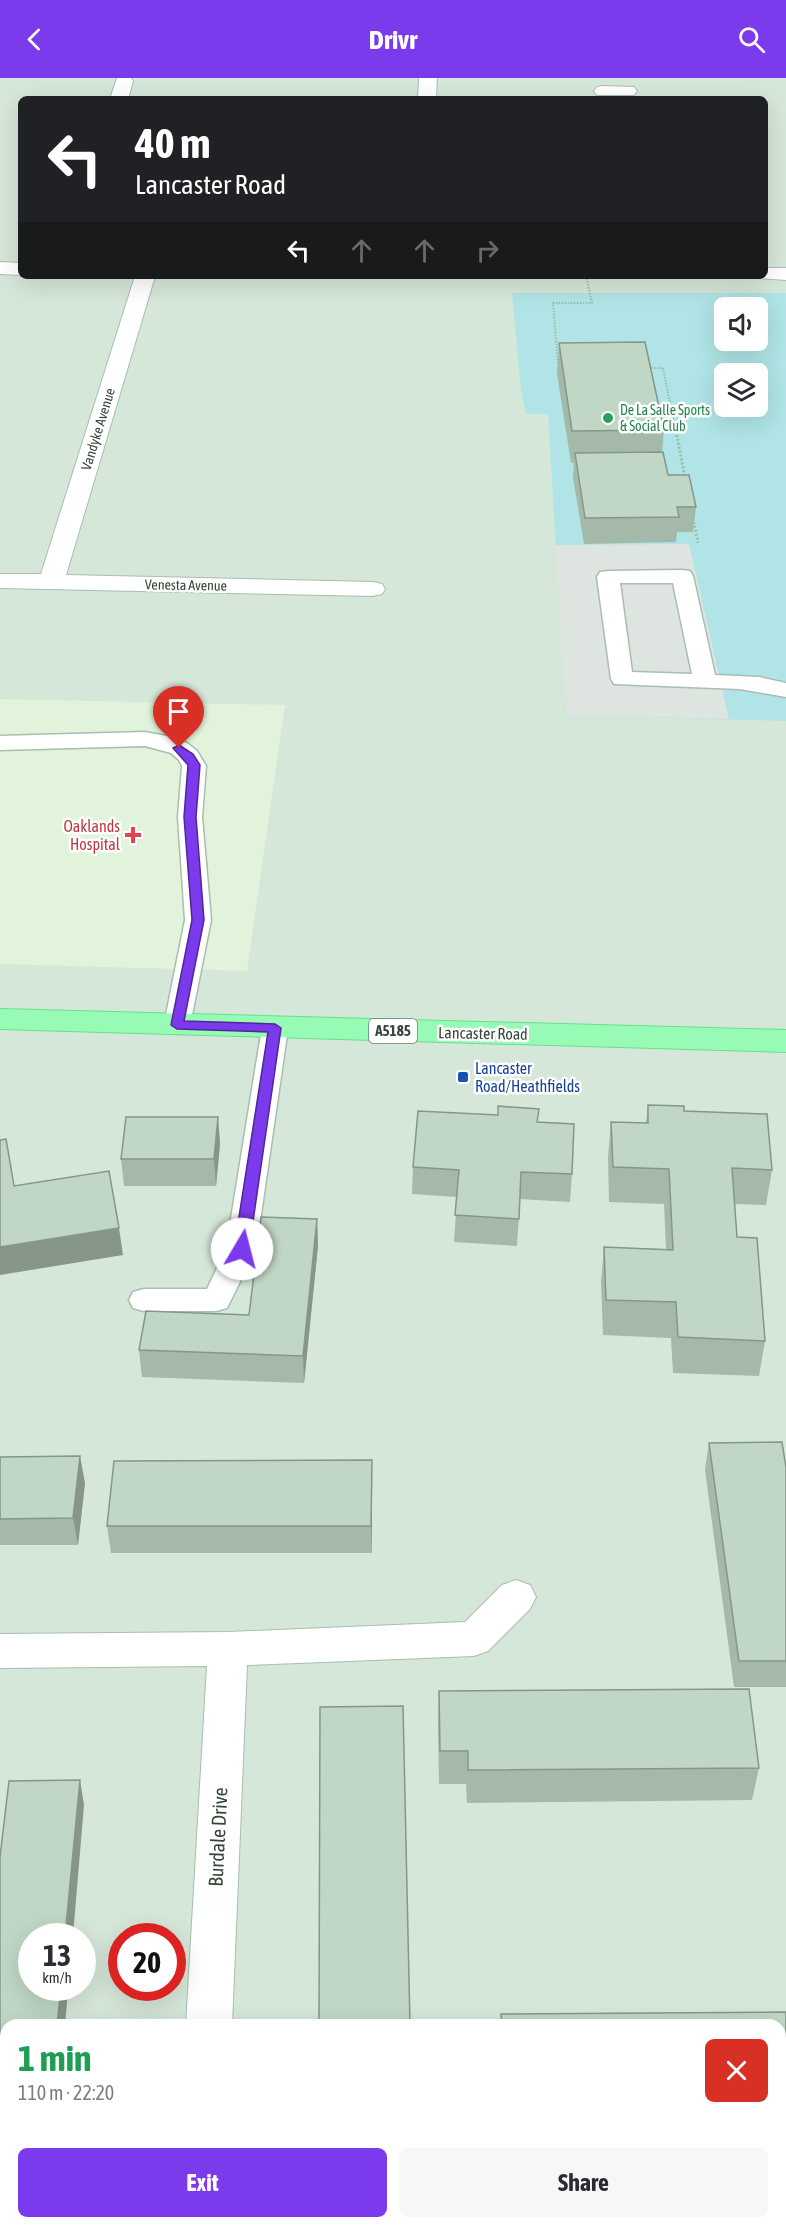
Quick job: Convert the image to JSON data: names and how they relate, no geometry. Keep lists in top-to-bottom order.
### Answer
{
  "streets": {
    "main road": ["A5185", "Lancaster Road"],
    "street": ["Vandyke Avenue", "Venesta Avenue", "Burdale Drive"]
  },
  "crossings": [
    ["Vandyke Avenue", "Venesta Avenue"]
  ],
  "places": {
    "other": ["De La Salle Sports & Social Club"],
    "health": ["Oaklands Hospital"],
    "transit": ["Lancaster Road/Heathfields"]
  },
  "page": {
    "header": "Drivr",
    "turn": ["40 m", "Lancaster Road"],
    "speed": "13 km/h",
    "limit": "20",
    "heading": ["1 min", "110 m · 22:20"],
    "buttons": ["Exit", "Share"]
  }
}
